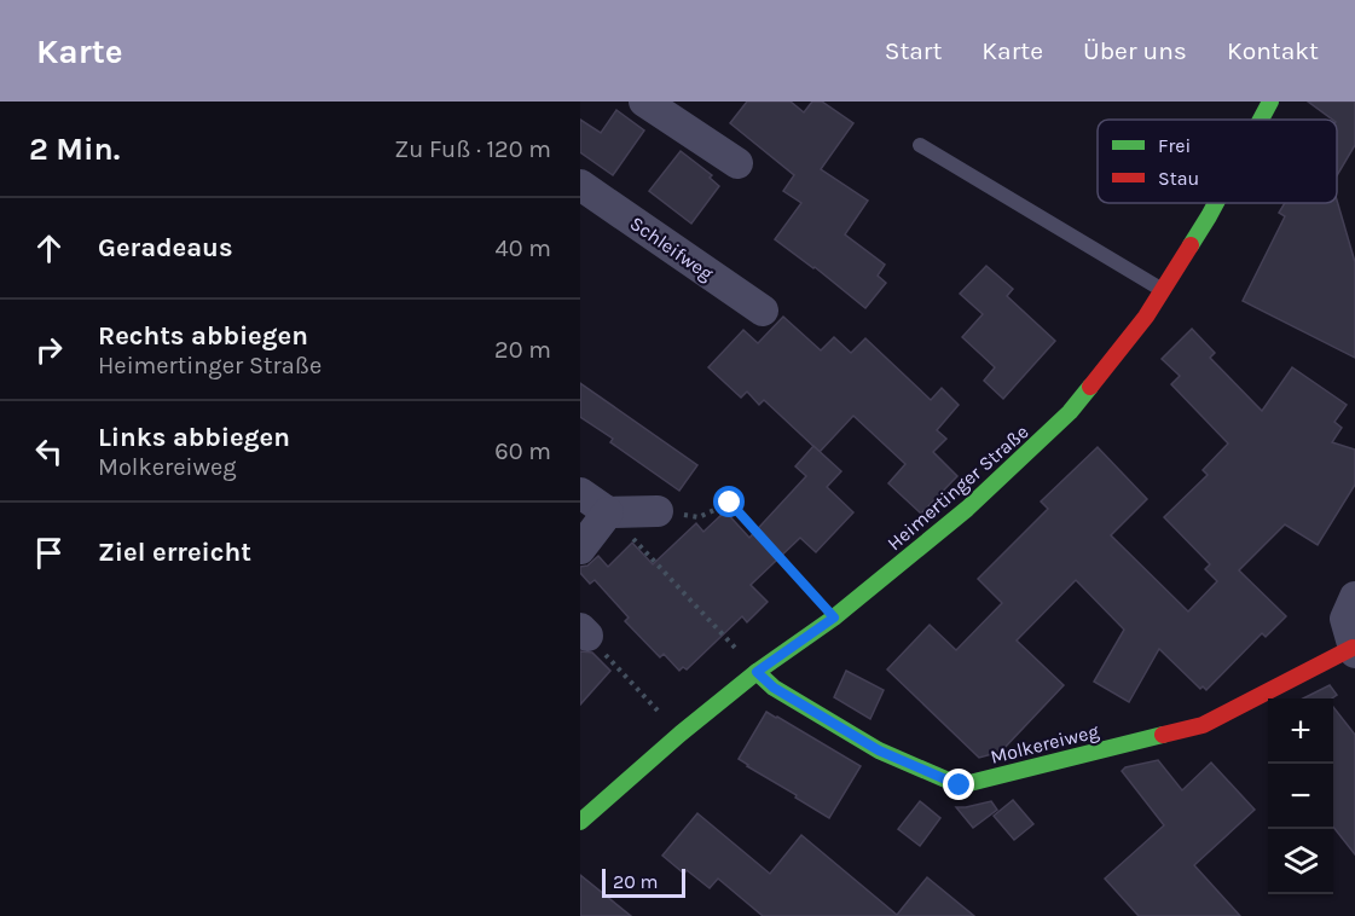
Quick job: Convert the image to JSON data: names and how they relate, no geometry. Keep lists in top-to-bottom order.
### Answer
{
  "streets": {
    "street": ["Schleifweg", "Heimertinger Straße", "Molkereiweg"]
  },
  "crossings": [
    ["Heimertinger Straße", "Molkereiweg"]
  ],
  "legend": ["Frei", "Stau"],
  "scale_bar": "20 m",
  "page": {
    "header": "Karte",
    "nav": [
      "Start",
      "Karte",
      "Über uns",
      "Kontakt"
    ],
    "heading": ["2 Min.", "Zu Fuß · 120 m"],
    "list": [
      ["Geradeaus", "40 m"],
      ["Rechts abbiegen", "Heimertinger Straße", "20 m"],
      ["Links abbiegen", "Molkereiweg", "60 m"],
      "Ziel erreicht"
    ],
    "map_buttons": ["+", "−"],
    "scale": "20 m"
  }
}
